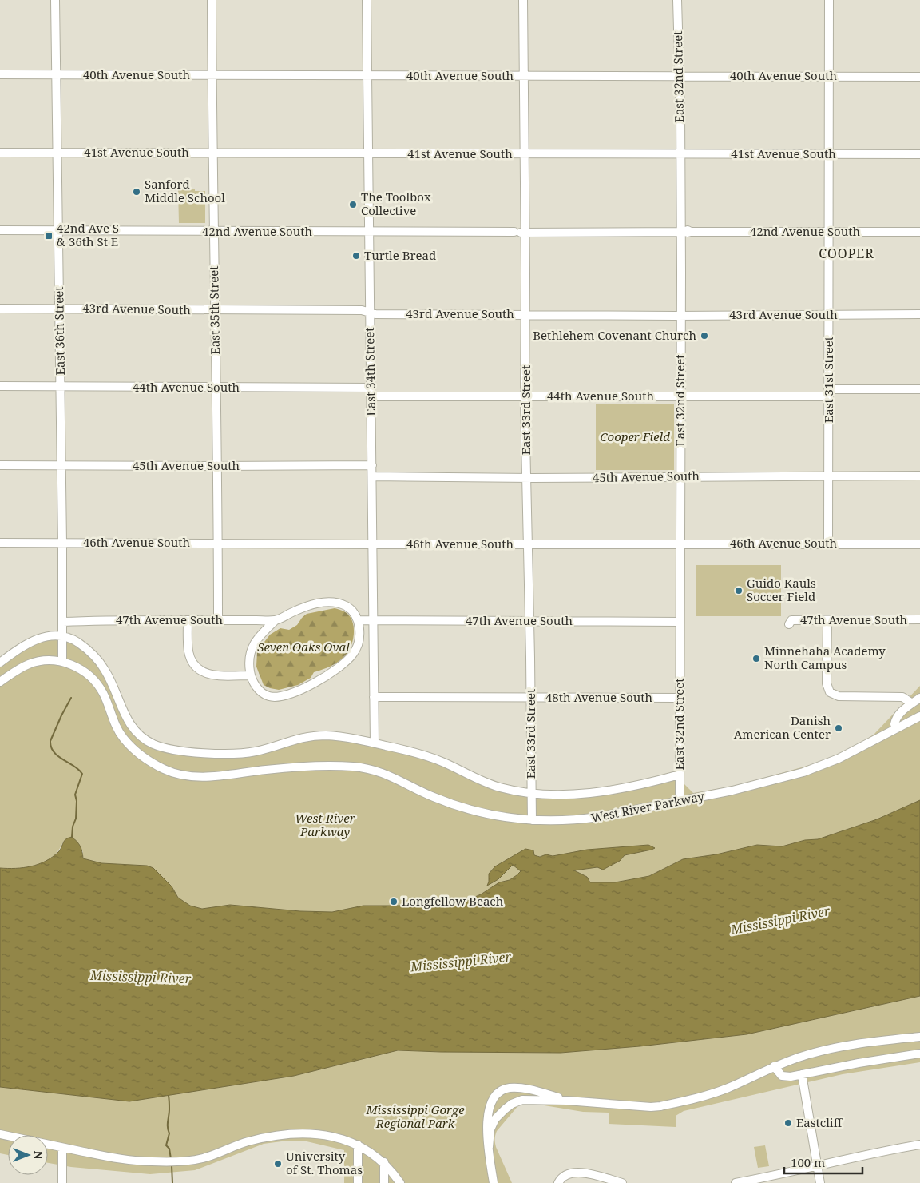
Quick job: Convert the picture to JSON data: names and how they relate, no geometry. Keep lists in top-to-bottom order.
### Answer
{
  "streets": {
    "street": [
      "40th Avenue South",
      "East 32nd Street",
      "41st Avenue South",
      "42nd Avenue South",
      "43rd Avenue South",
      "East 35th Street",
      "East 36th Street",
      "East 34th Street",
      "East 31st Street",
      "44th Avenue South",
      "East 33rd Street",
      "45th Avenue South",
      "46th Avenue South",
      "47th Avenue South",
      "48th Avenue South",
      "West River Parkway"
    ]
  },
  "crossings": [
    ["40th Avenue South", "East 32nd Street"],
    ["40th Avenue South", "East 35th Street"],
    ["40th Avenue South", "East 36th Street"],
    ["40th Avenue South", "East 34th Street"],
    ["40th Avenue South", "East 31st Street"],
    ["40th Avenue South", "East 33rd Street"],
    ["East 32nd Street", "41st Avenue South"],
    ["East 32nd Street", "42nd Avenue South"],
    ["East 32nd Street", "43rd Avenue South"],
    ["East 32nd Street", "44th Avenue South"],
    ["East 32nd Street", "45th Avenue South"],
    ["East 32nd Street", "46th Avenue South"],
    ["East 32nd Street", "47th Avenue South"],
    ["East 32nd Street", "48th Avenue South"],
    ["East 32nd Street", "West River Parkway"],
    ["41st Avenue South", "East 35th Street"],
    ["41st Avenue South", "East 36th Street"],
    ["41st Avenue South", "East 34th Street"],
    ["41st Avenue South", "East 31st Street"],
    ["41st Avenue South", "East 33rd Street"],
    ["42nd Avenue South", "East 35th Street"],
    ["42nd Avenue South", "East 36th Street"],
    ["42nd Avenue South", "East 34th Street"],
    ["42nd Avenue South", "East 31st Street"],
    ["42nd Avenue South", "East 33rd Street"],
    ["43rd Avenue South", "East 35th Street"],
    ["43rd Avenue South", "East 36th Street"],
    ["43rd Avenue South", "East 34th Street"],
    ["43rd Avenue South", "East 31st Street"],
    ["43rd Avenue South", "East 33rd Street"],
    ["East 35th Street", "44th Avenue South"],
    ["East 35th Street", "45th Avenue South"],
    ["East 35th Street", "46th Avenue South"],
    ["East 35th Street", "47th Avenue South"],
    ["East 36th Street", "44th Avenue South"],
    ["East 36th Street", "45th Avenue South"],
    ["East 36th Street", "46th Avenue South"],
    ["East 36th Street", "47th Avenue South"],
    ["East 36th Street", "West River Parkway"],
    ["East 34th Street", "44th Avenue South"],
    ["East 34th Street", "45th Avenue South"],
    ["East 34th Street", "46th Avenue South"],
    ["East 34th Street", "47th Avenue South"],
    ["East 34th Street", "48th Avenue South"],
    ["East 31st Street", "44th Avenue South"],
    ["East 31st Street", "45th Avenue South"],
    ["East 31st Street", "46th Avenue South"],
    ["44th Avenue South", "East 33rd Street"],
    ["East 33rd Street", "45th Avenue South"],
    ["East 33rd Street", "46th Avenue South"],
    ["East 33rd Street", "47th Avenue South"],
    ["East 33rd Street", "48th Avenue South"],
    ["East 33rd Street", "West River Parkway"]
  ],
  "districts": ["COOPER"],
  "water": ["Mississippi River"],
  "parks": [
    "Cooper Field",
    "Seven Oaks Oval",
    "West River Parkway",
    "Mississippi Gorge Regional Park"
  ],
  "places": {
    "other": [
      "Sanford Middle School",
      "The Toolbox Collective",
      "Turtle Bread",
      "Bethlehem Covenant Church",
      "Guido Kauls Soccer Field",
      "Minnehaha Academy North Campus",
      "Danish American Center",
      "Longfellow Beach",
      "Eastcliff",
      "University of St. Thomas"
    ],
    "transit": ["42nd Ave S & 36th St E"]
  },
  "scale_bar": "100 m",
  "north": "right"
}
